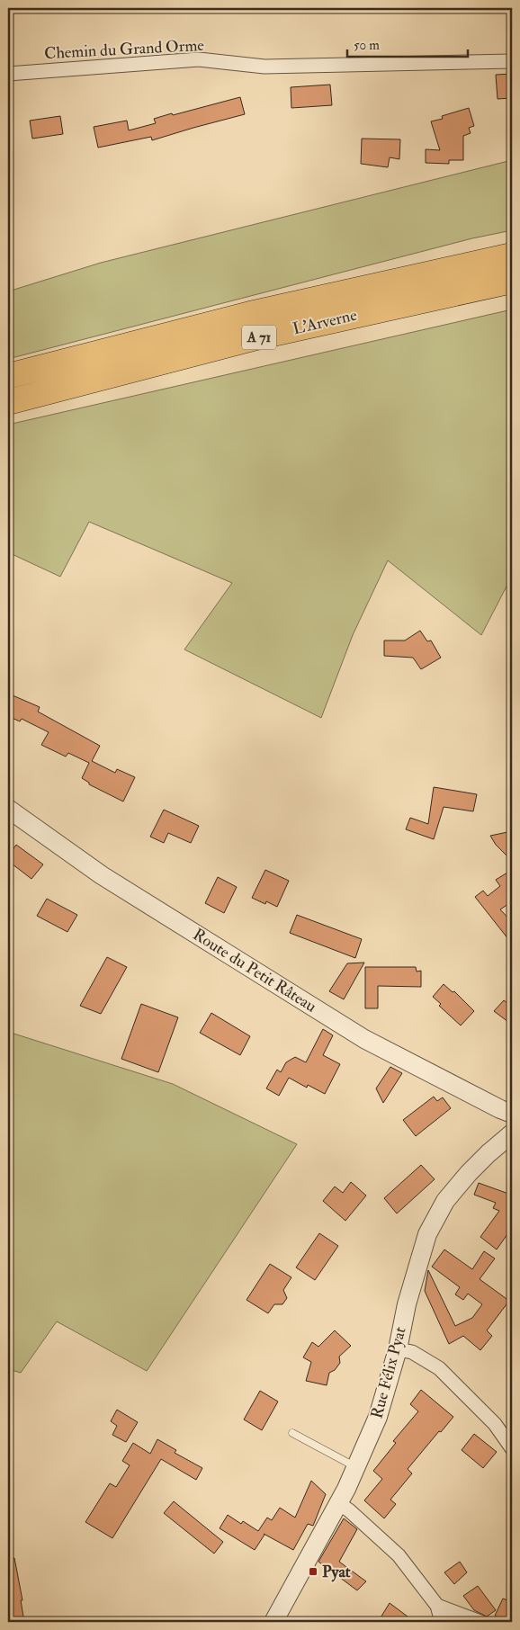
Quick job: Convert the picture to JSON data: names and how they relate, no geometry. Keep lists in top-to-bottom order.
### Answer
{
  "streets": {
    "highway": ["L'Arverne", "A 71"],
    "street": ["Chemin du Grand Orme", "Route du Petit Râteau", "Rue Félix Pyat"]
  },
  "places": {
    "transit": ["Pyat"]
  },
  "scale_bar": "50 m"
}
